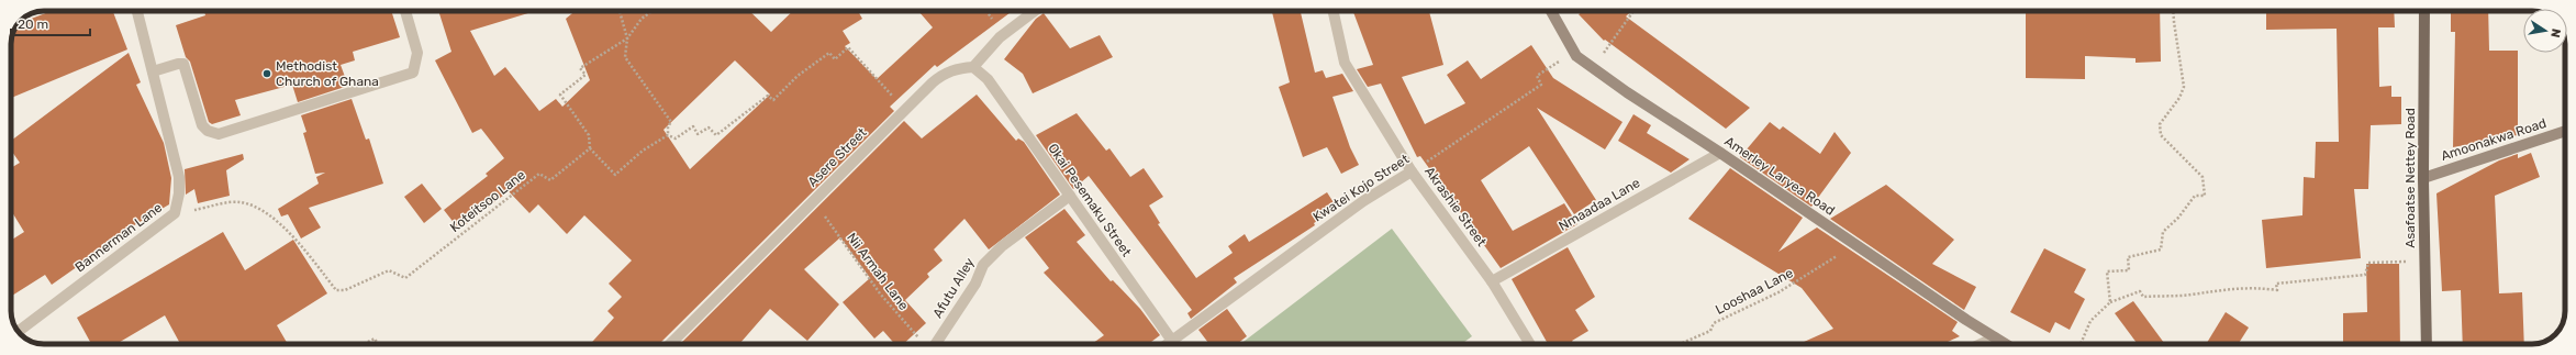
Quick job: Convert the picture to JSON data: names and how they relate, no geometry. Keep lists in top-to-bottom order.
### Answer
{
  "streets": {
    "main road": ["Asafoatse Nettey Road"],
    "street": [
      "Amoonakwa Road",
      "Asere Street",
      "Amerley Laryea Road",
      "Kwatei Kojo Street",
      "Okai Pesemaku Street",
      "Nmaadaa Lane",
      "Akrashie Street",
      "Bannerman Lane",
      "Afutu Alley"
    ],
    "path": ["Koteitsoo Lane", "Nii Armah Lane", "Looshaa Lane"]
  },
  "crossings": [
    ["Amoonakwa Road", "Asafoatse Nettey Road"],
    ["Asere Street", "Okai Pesemaku Street"],
    ["Asere Street", "Nii Armah Lane"],
    ["Amerley Laryea Road", "Kwatei Kojo Street"],
    ["Amerley Laryea Road", "Nmaadaa Lane"],
    ["Amerley Laryea Road", "Looshaa Lane"],
    ["Kwatei Kojo Street", "Okai Pesemaku Street"],
    ["Kwatei Kojo Street", "Akrashie Street"],
    ["Okai Pesemaku Street", "Afutu Alley"],
    ["Koteitsoo Lane", "Bannerman Lane"],
    ["Nmaadaa Lane", "Akrashie Street"]
  ],
  "places": ["Methodist Church of Ghana"],
  "scale_bar": "20 m",
  "north": "right"
}
